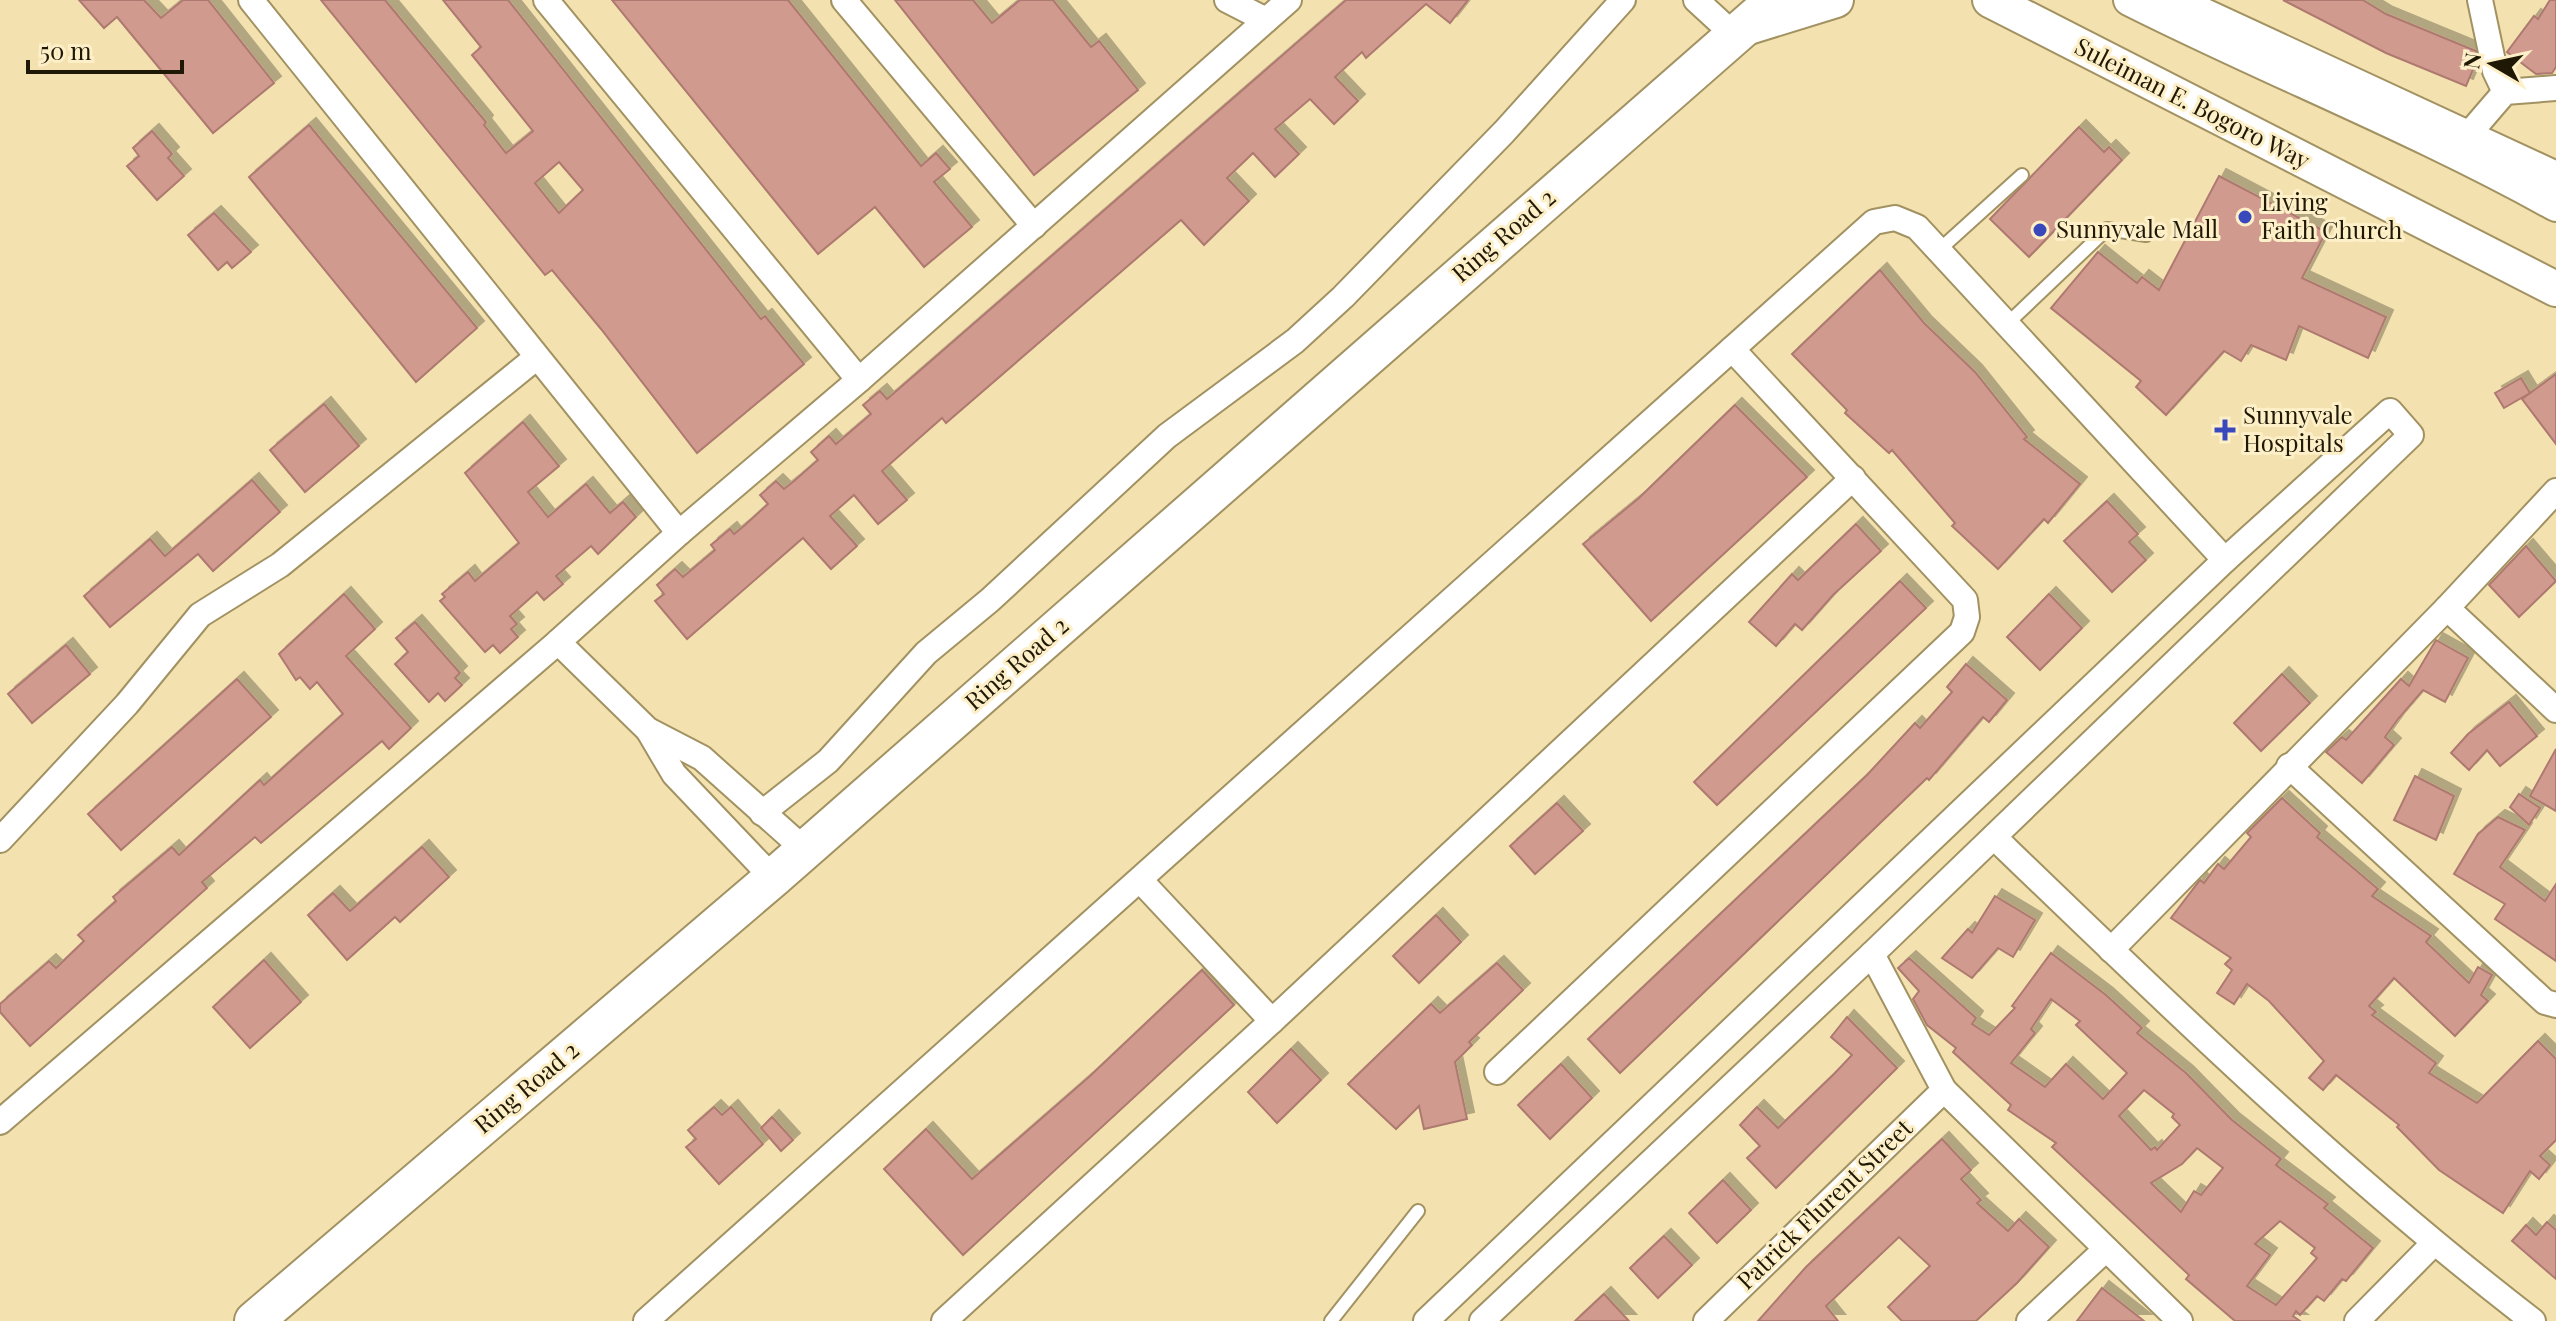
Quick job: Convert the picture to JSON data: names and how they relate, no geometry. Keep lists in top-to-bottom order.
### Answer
{
  "streets": {
    "main road": ["Suleiman E. Bogoro Way", "Ring Road 2"],
    "street": ["Patrick Flurent Street"]
  },
  "places": {
    "other": ["Living Faith Church", "Sunnyvale Mall"],
    "health": ["Sunnyvale Hospitals"]
  },
  "scale_bar": "50 m",
  "north": "left"
}
